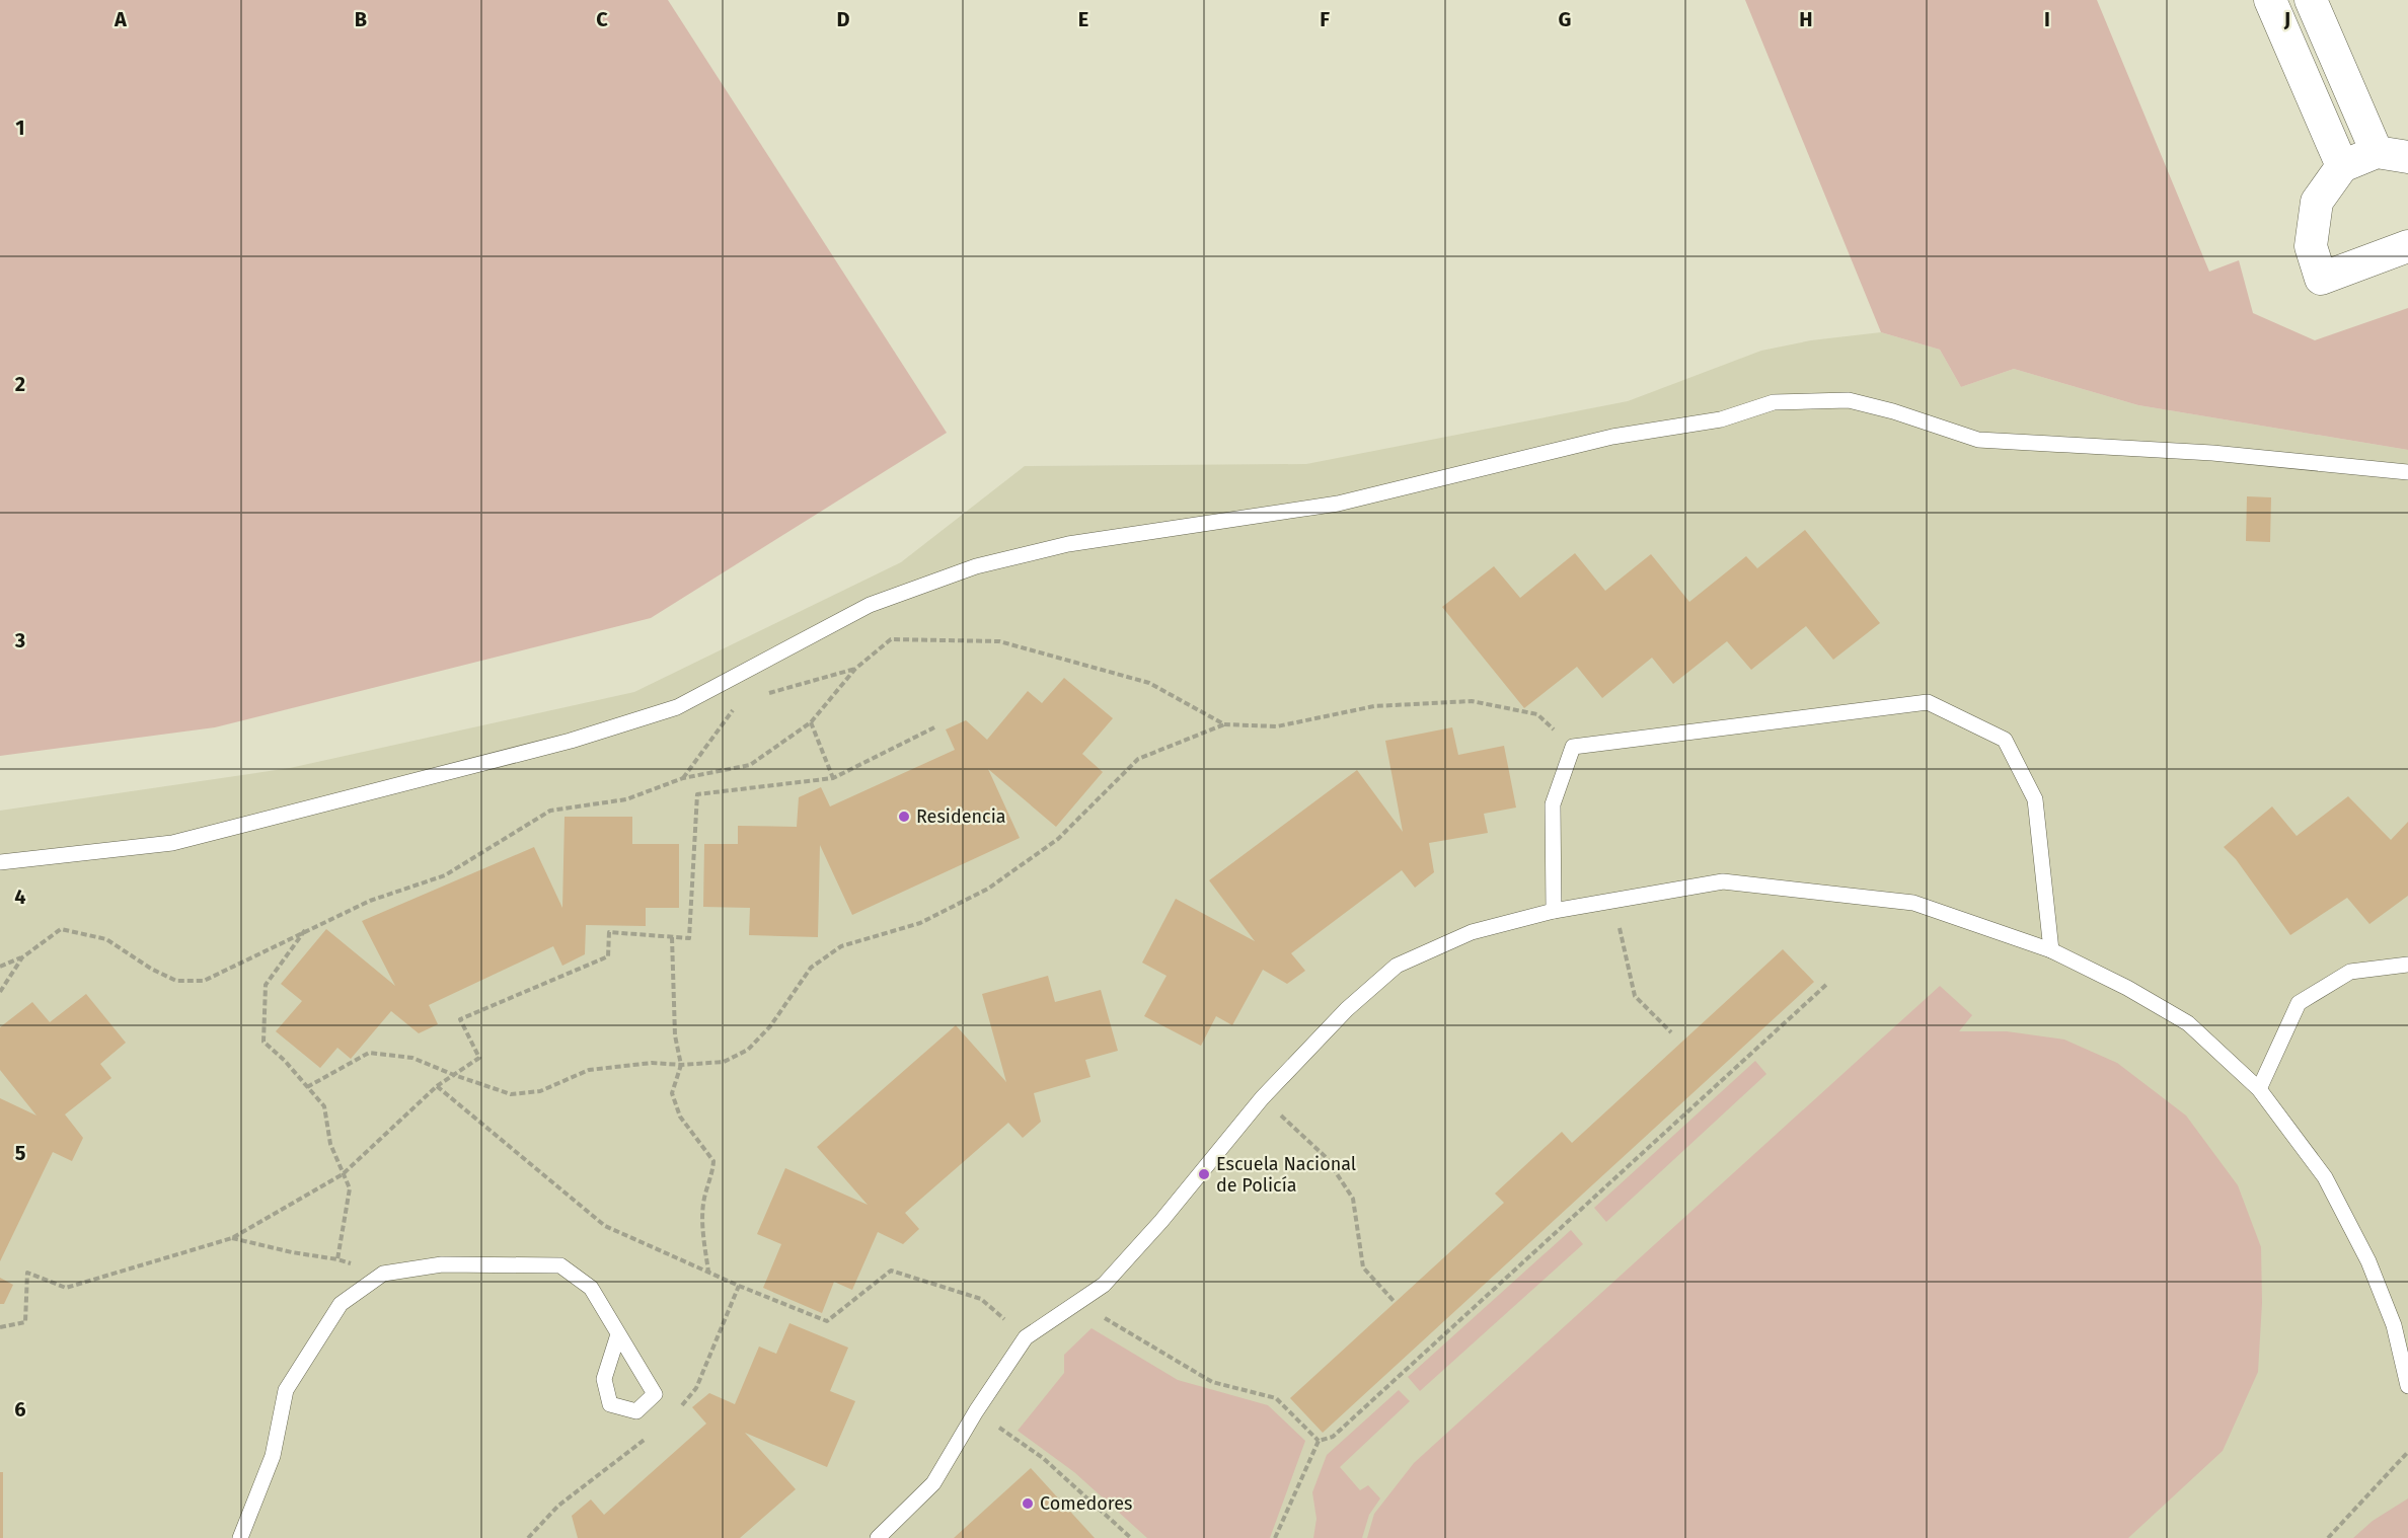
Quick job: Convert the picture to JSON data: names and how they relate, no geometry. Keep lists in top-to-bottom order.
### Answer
{
  "places": ["Residencia", "Escuela Nacional de Policía", "Comedores"],
  "grid": {
    "columns": [
      "A",
      "B",
      "C",
      "D",
      "E",
      "F",
      "G",
      "H",
      "I",
      "J"
    ],
    "rows": [
      "1",
      "2",
      "3",
      "4",
      "5",
      "6"
    ]
  }
}
